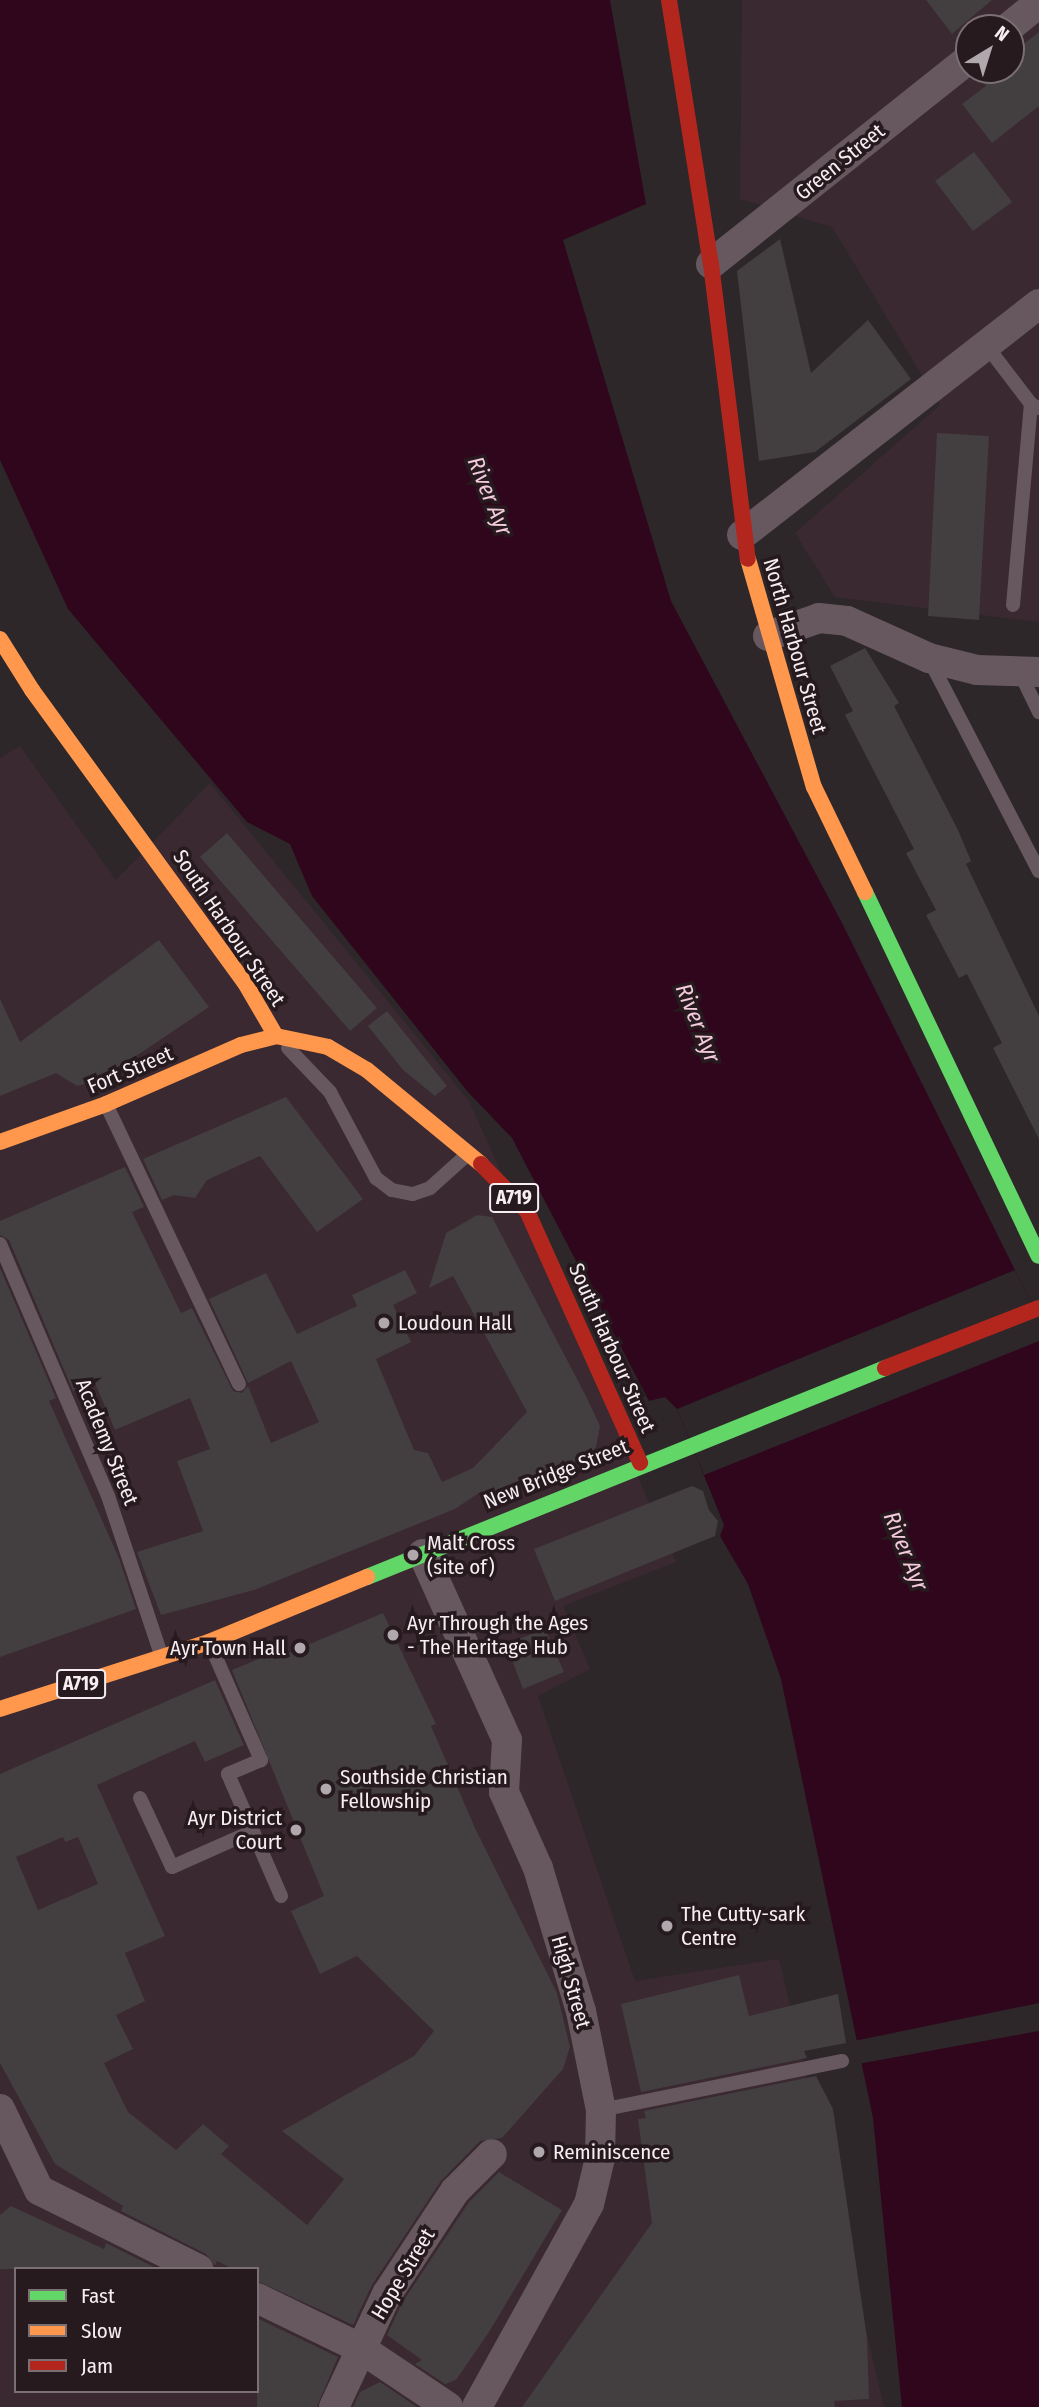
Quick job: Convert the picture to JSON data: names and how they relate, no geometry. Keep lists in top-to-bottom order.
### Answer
{
  "streets": {
    "main road": [
      "North Harbour Street",
      "South Harbour Street",
      "Fort Street",
      "A719",
      "New Bridge Street"
    ],
    "street": ["Green Street", "High Street", "Hope Street"],
    "lane": ["Academy Street"]
  },
  "crossings": [
    ["Green Street", "North Harbour Street"],
    ["South Harbour Street", "Fort Street"],
    ["South Harbour Street", "New Bridge Street"],
    ["A719", "Academy Street"],
    ["A719", "New Bridge Street"],
    ["New Bridge Street", "High Street"]
  ],
  "water": ["River Ayr"],
  "places": [
    "Loudoun Hall",
    "Malt Cross (site of)",
    "Ayr Through the Ages - The Heritage Hub",
    "Ayr Town Hall",
    "Southside Christian Fellowship",
    "Ayr District Court",
    "The Cutty-sark Centre",
    "Reminiscence"
  ],
  "legend": ["Fast", "Slow", "Jam"],
  "north": "top right"
}
